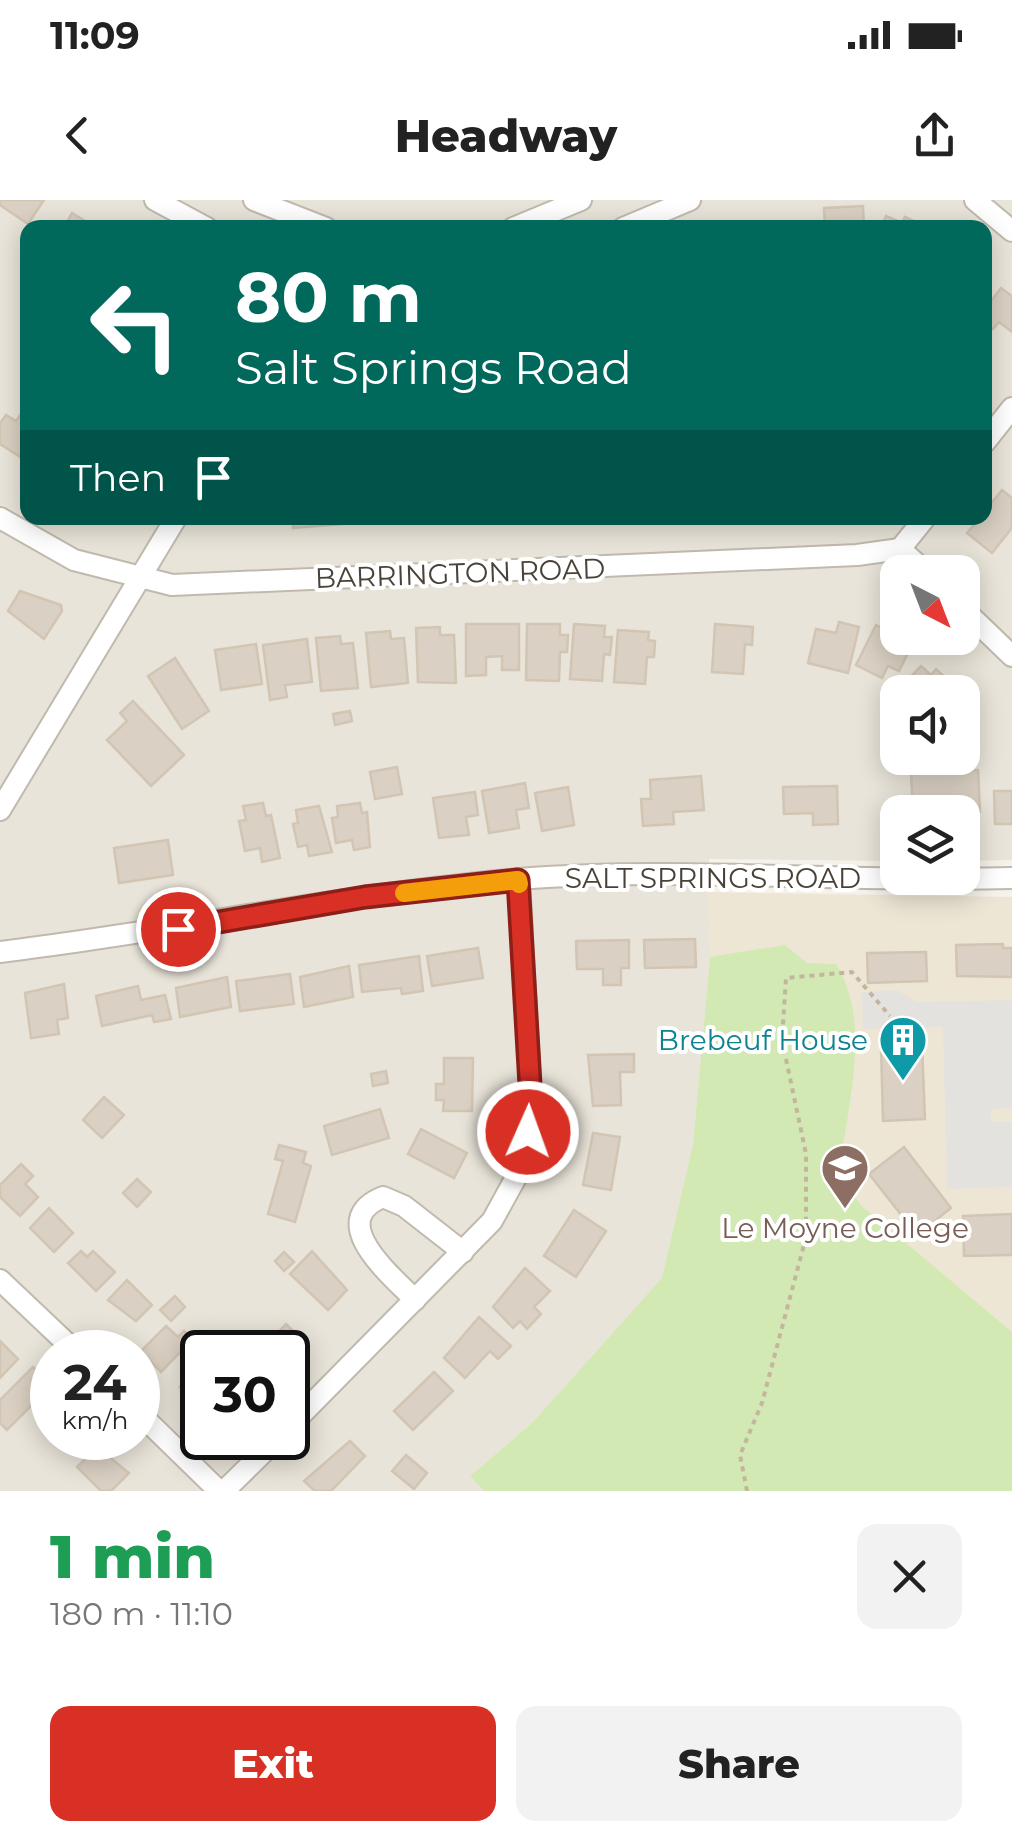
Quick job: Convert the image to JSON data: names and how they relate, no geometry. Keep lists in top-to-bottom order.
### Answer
{
  "streets": {
    "street": ["BARRINGTON ROAD", "SALT SPRINGS ROAD"]
  },
  "places": {
    "building": ["Brebeuf House"],
    "school or university": ["Le Moyne College"]
  },
  "north": "bottom right",
  "page": {
    "status": "11:09",
    "header": "Headway",
    "turn": ["80 m", "Salt Springs Road"],
    "then": "Then",
    "speed": "24 km/h",
    "limit": "30",
    "heading": ["1 min", "180 m · 11:10"],
    "buttons": ["Exit", "Share"]
  }
}
